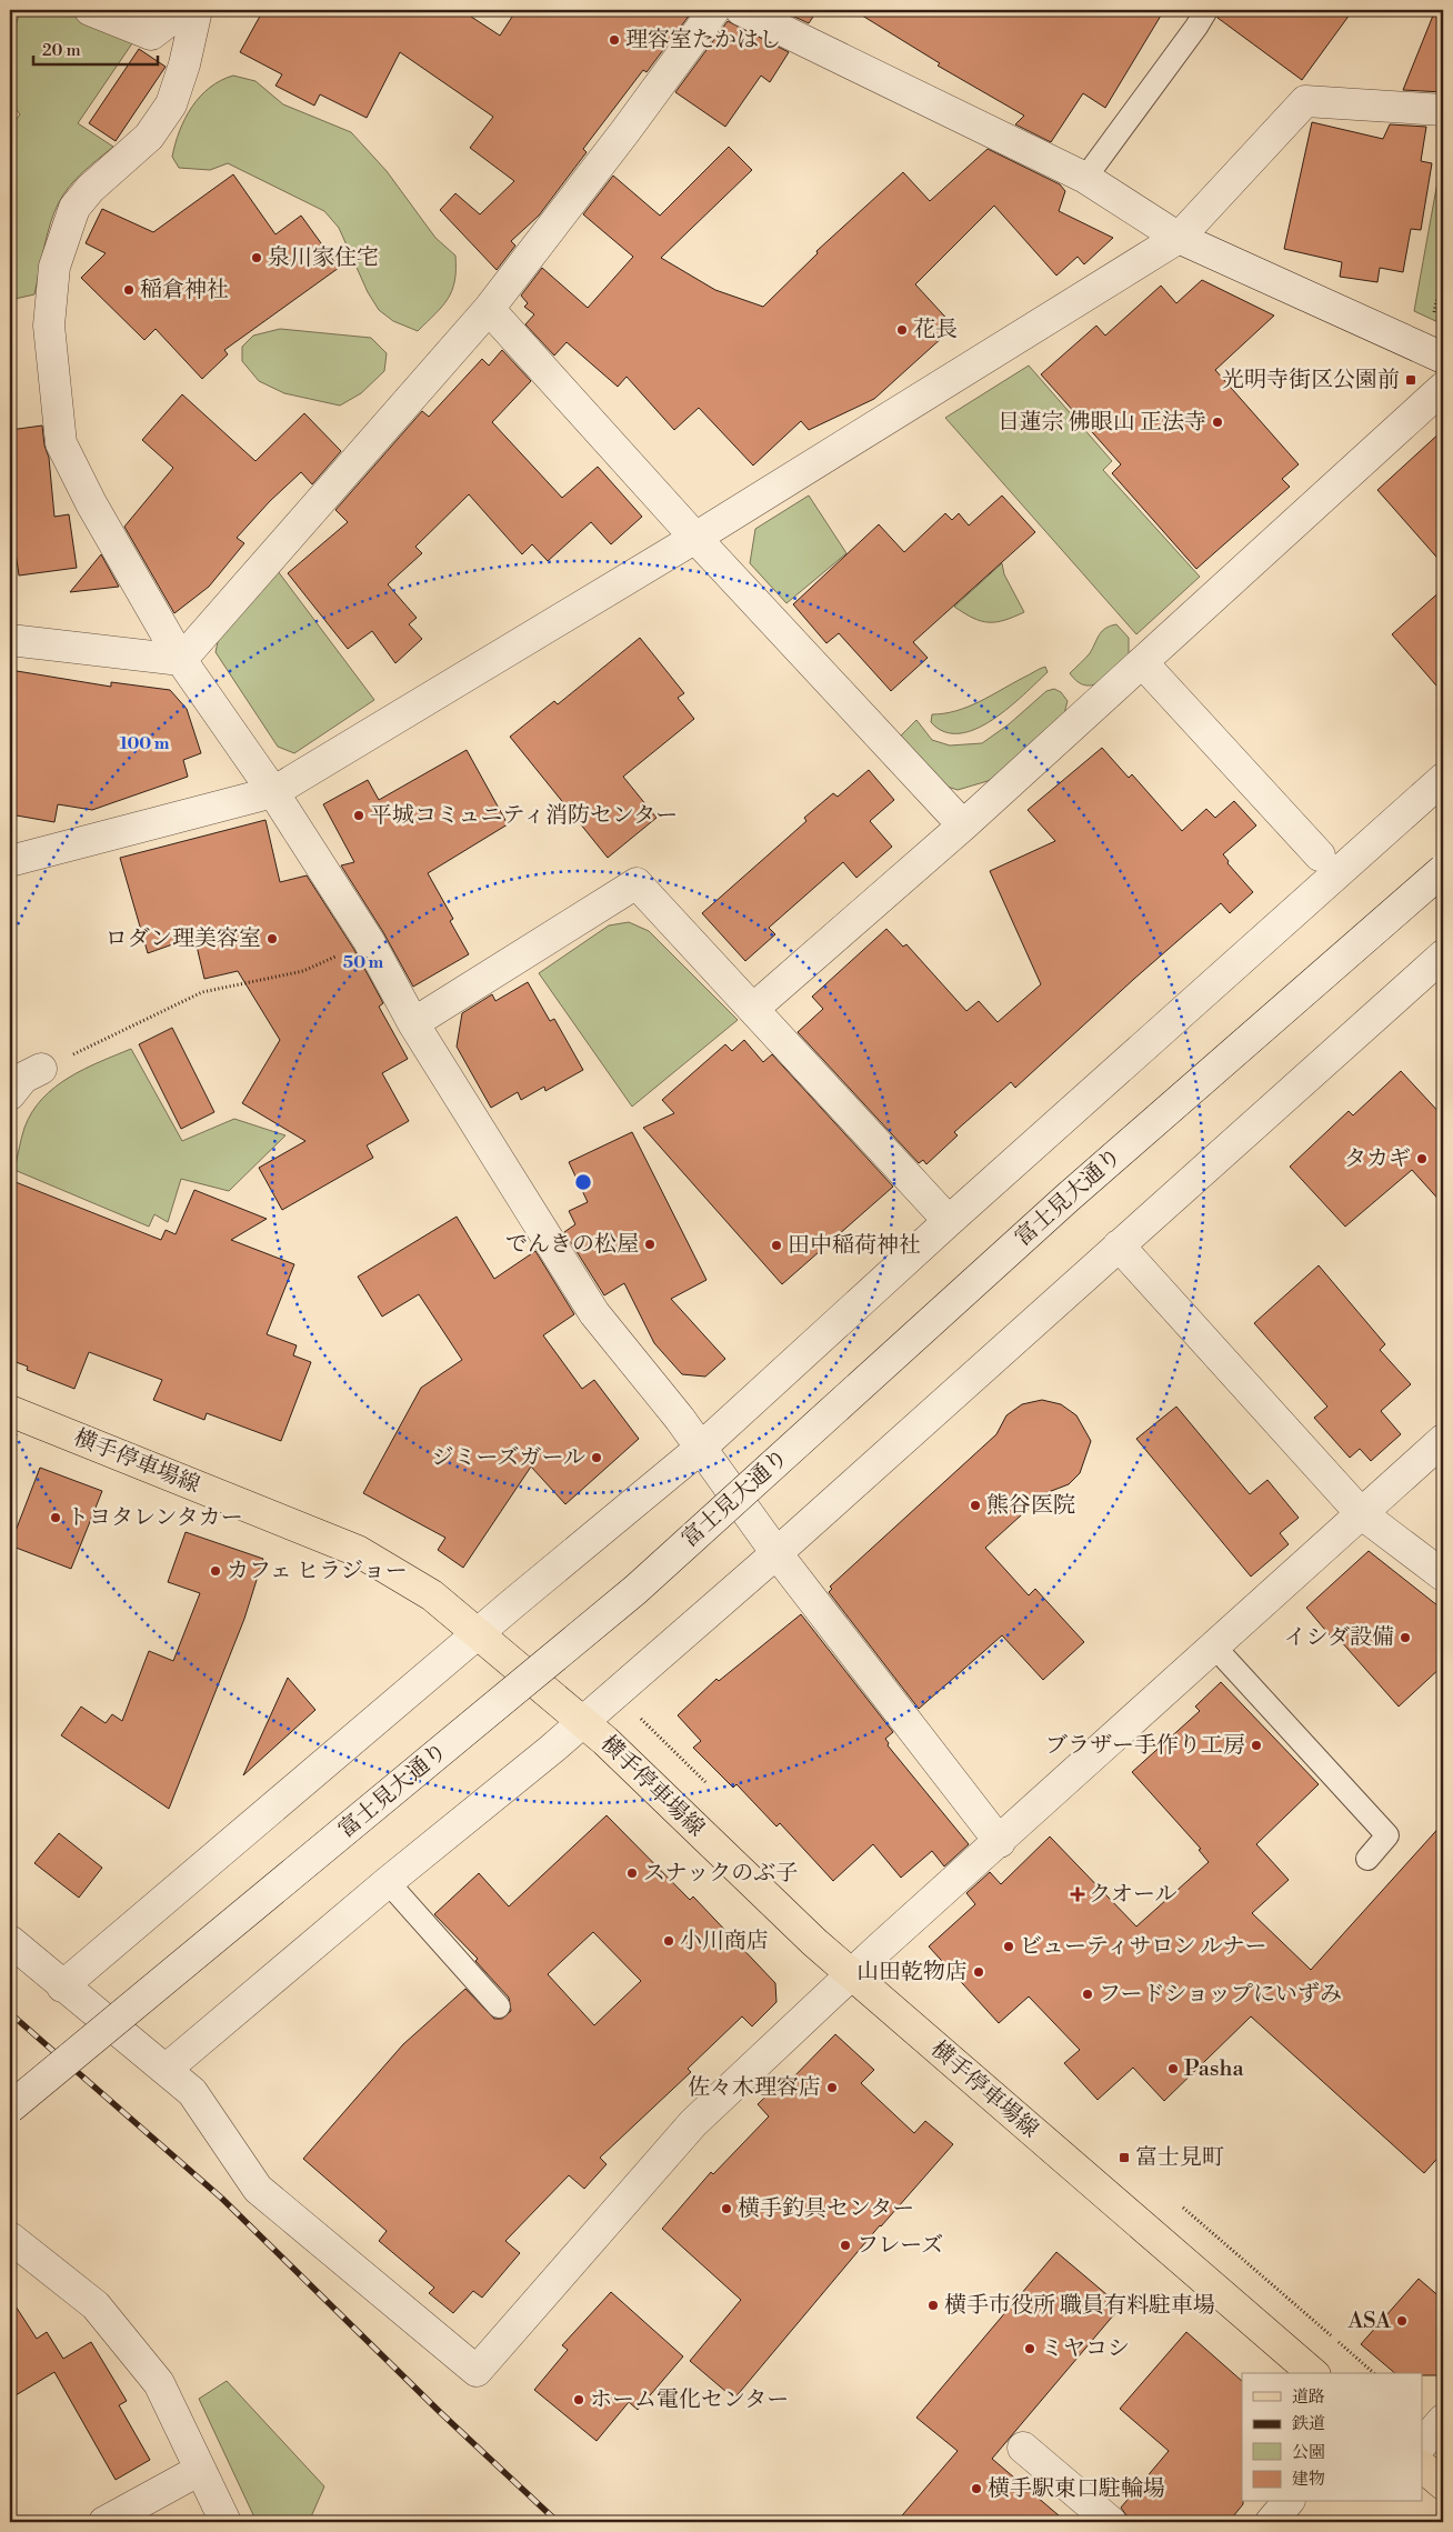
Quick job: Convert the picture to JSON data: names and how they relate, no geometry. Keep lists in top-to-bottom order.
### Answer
{
  "streets": {
    "main road": ["横手停車場線"],
    "street": ["富士見大通り"]
  },
  "places": {
    "other": [
      "理容室たかはし",
      "泉川家住宅",
      "稲倉神社",
      "花長",
      "日蓮宗 佛眼山 正法寺",
      "平城コミュニティ消防センター",
      "ロダン理美容室",
      "タカギ",
      "でんきの松屋",
      "田中稲荷神社",
      "ジミーズガール",
      "熊谷医院",
      "トヨタレンタカー",
      "カフェ ヒラジョー",
      "イシダ設備",
      "ブラザー手作り工房",
      "スナックのぶ子",
      "小川商店",
      "ビューティサロン ルナー",
      "山田乾物店",
      "フードショップにいずみ",
      "Pasha",
      "佐々木理容店",
      "横手釣具センター",
      "フレーズ",
      "横手市役所 職員有料駐車場",
      "ASA",
      "ミヤコシ",
      "ホーム電化センター",
      "横手駅東口駐輪場"
    ],
    "transit": ["光明寺街区公園前", "富士見町"],
    "health": ["クオール"]
  },
  "legend": [
    "道路",
    "鉄道",
    "公園",
    "建物"
  ],
  "scale_bar": "20 m",
  "rings": ["100 m", "50 m"]
}
